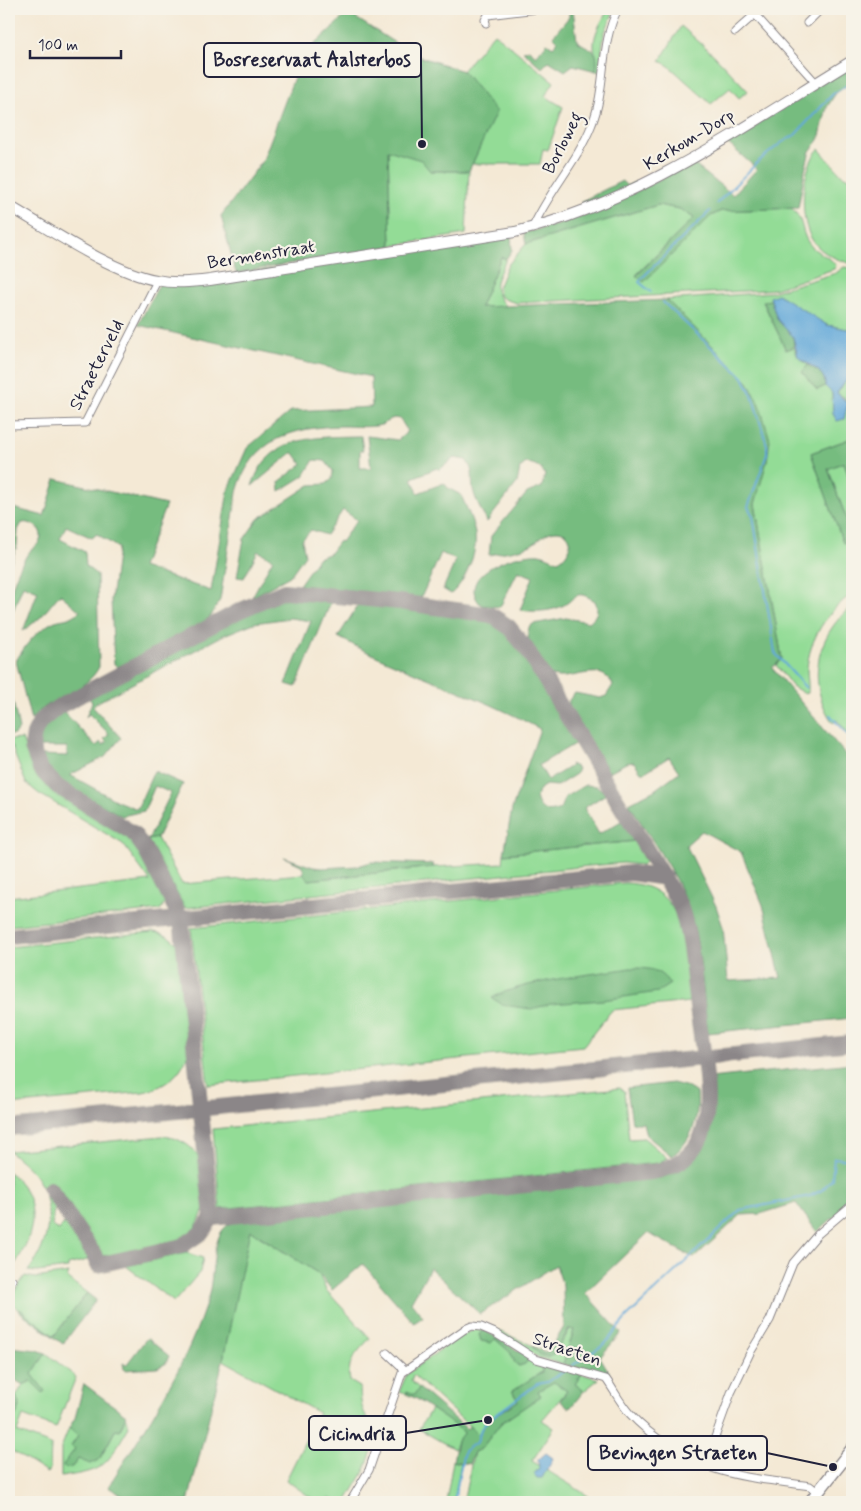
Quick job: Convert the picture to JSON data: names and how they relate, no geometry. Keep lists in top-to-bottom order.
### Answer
{
  "streets": {
    "street": [
      "Kerkom-Dorp",
      "Borloweg",
      "Bermenstraat",
      "Straeterveld",
      "Straeten"
    ]
  },
  "crossings": [
    ["Kerkom-Dorp", "Borloweg"],
    ["Kerkom-Dorp", "Bermenstraat"],
    ["Borloweg", "Bermenstraat"],
    ["Bermenstraat", "Straeterveld"]
  ],
  "places": ["Bosreservaat Aalsterbos", "Cicindria", "Bevingen Straeten"],
  "scale_bar": "100 m"
}
